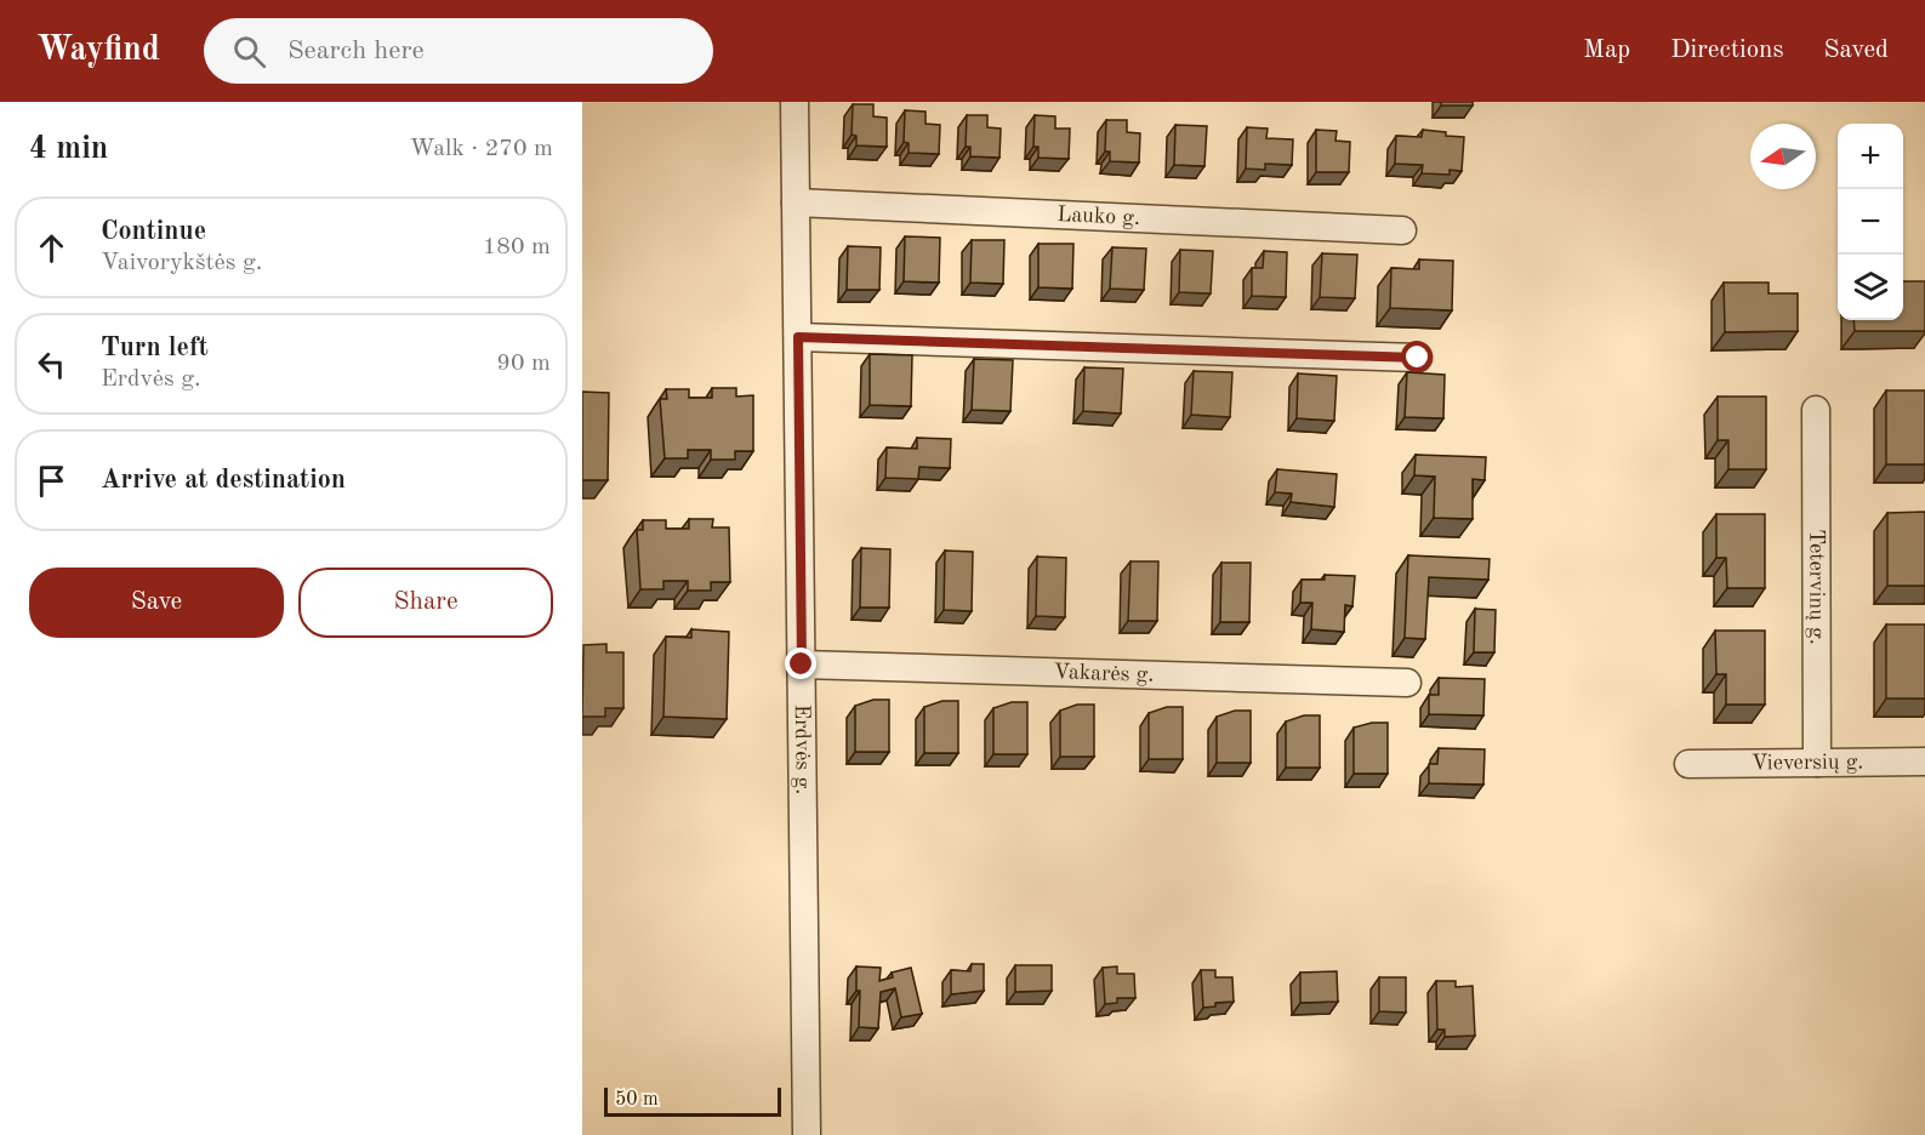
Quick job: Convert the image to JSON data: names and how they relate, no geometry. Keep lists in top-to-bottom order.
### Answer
{
  "streets": {
    "street": [
      "Lauko g.",
      "Tetervinų g.",
      "Vakarės g.",
      "Erdvės g.",
      "Vieversių g."
    ]
  },
  "crossings": [
    ["Lauko g.", "Erdvės g."],
    ["Tetervinų g.", "Vieversių g."],
    ["Vakarės g.", "Erdvės g."]
  ],
  "scale_bar": "50 m",
  "north": "left",
  "page": {
    "header": "Wayfind",
    "search": "Search here",
    "nav": ["Map", "Directions", "Saved"],
    "heading": ["4 min", "Walk · 270 m"],
    "map_buttons": ["+", "−"],
    "list": [
      ["Continue", "Vaivorykštės g.", "180 m"],
      ["Turn left", "Erdvės g.", "90 m"],
      "Arrive at destination"
    ],
    "buttons": ["Save", "Share"],
    "scale": "50 m"
  }
}
